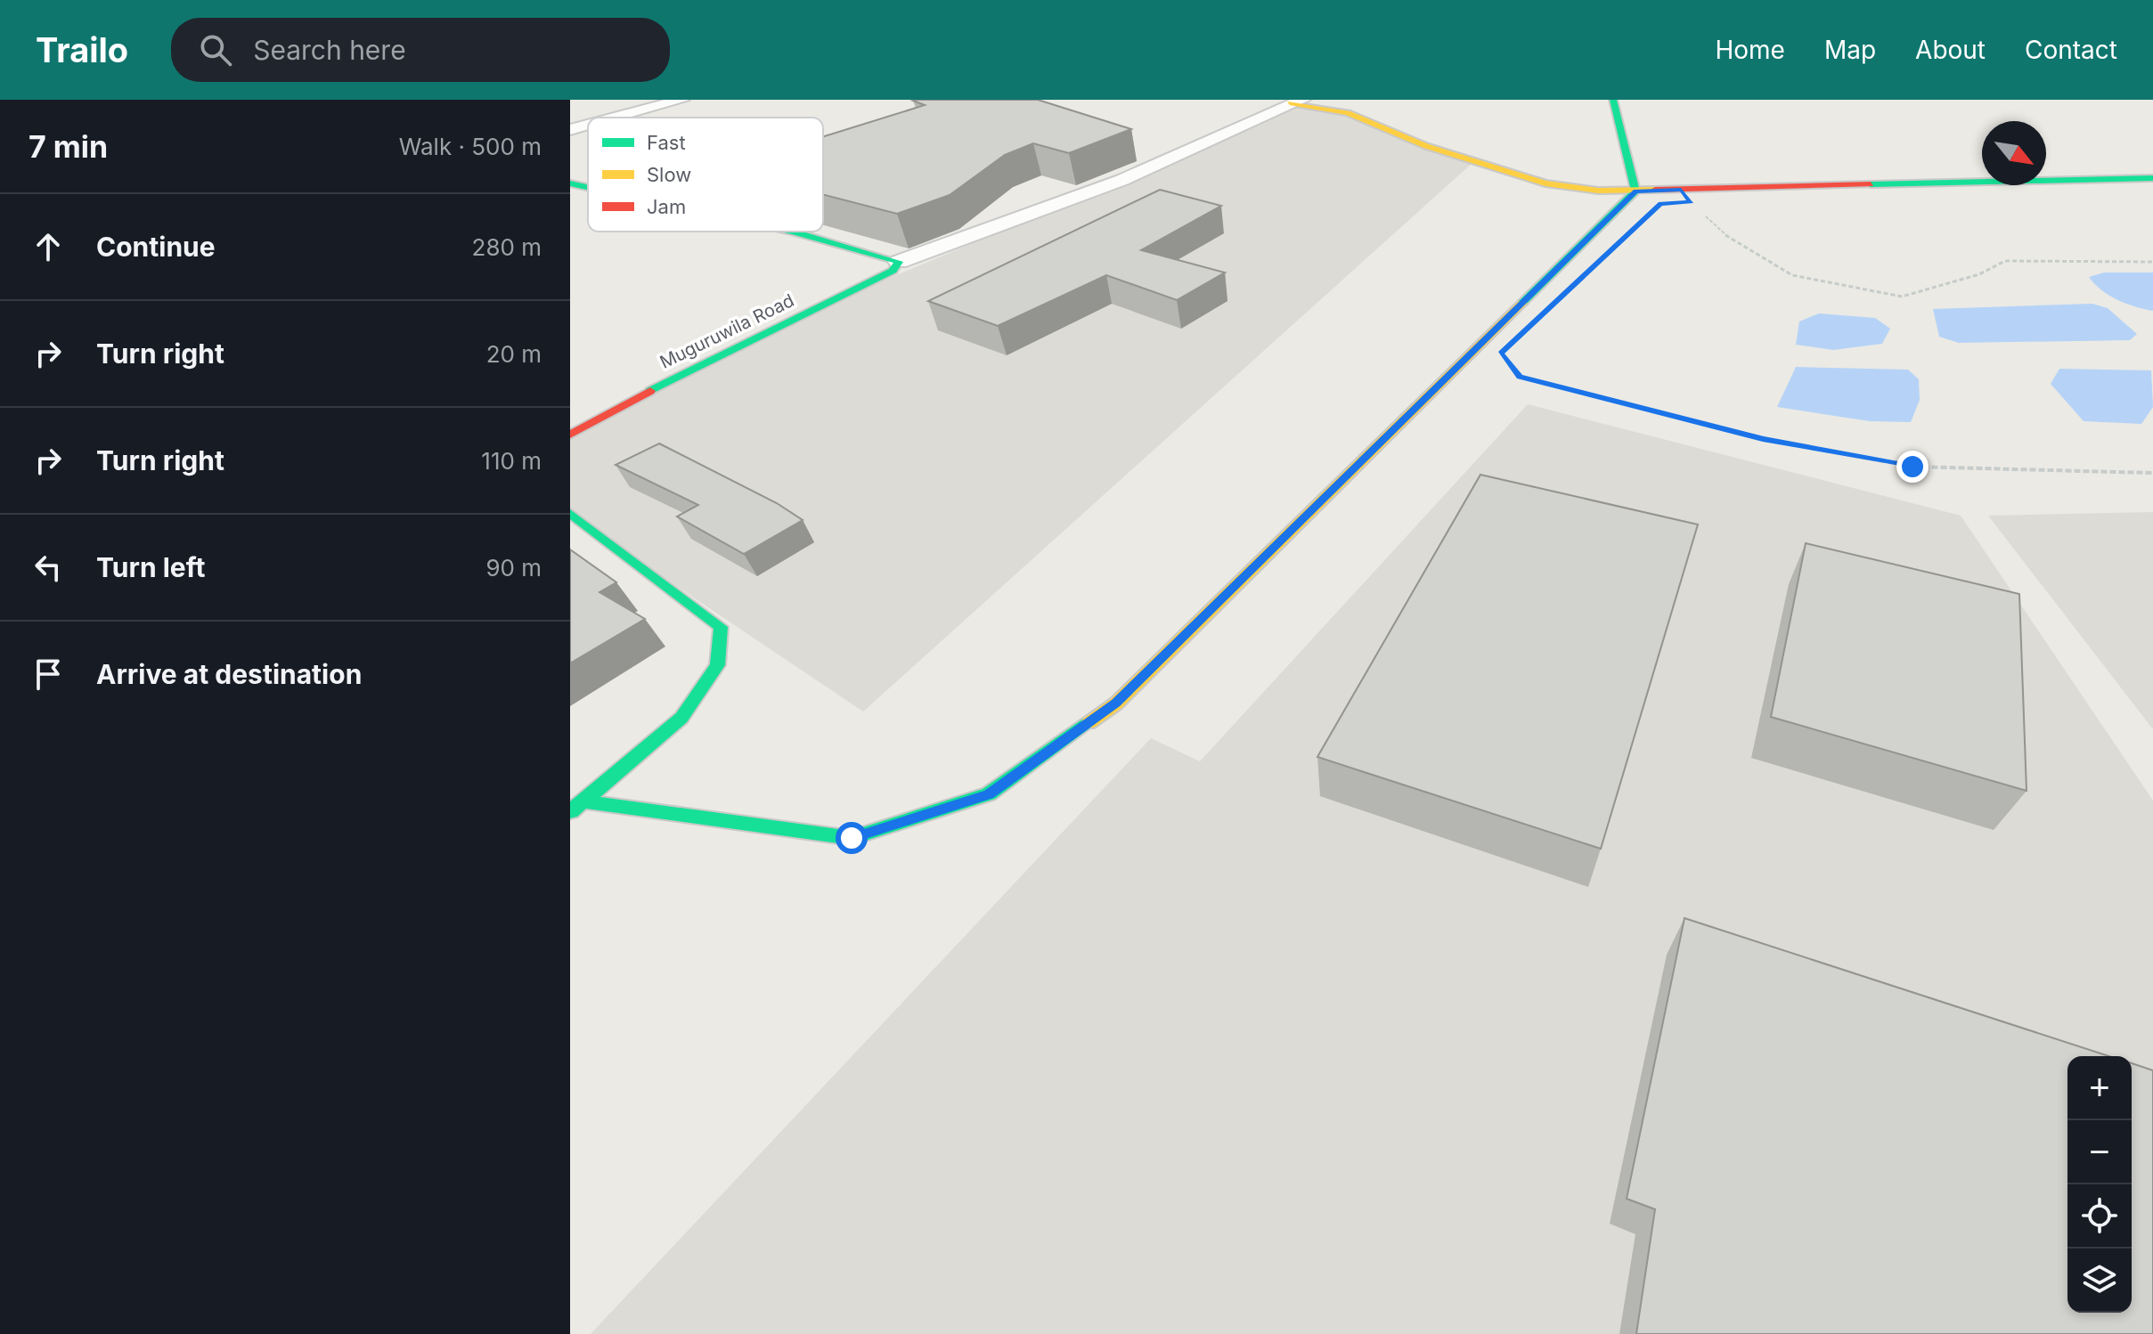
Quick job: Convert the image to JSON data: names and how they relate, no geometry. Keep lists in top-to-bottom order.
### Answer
{
  "streets": {
    "street": ["Muguruwila Road"]
  },
  "legend": ["Fast", "Slow", "Jam"],
  "north": "bottom right",
  "page": {
    "header": "Trailo",
    "search": "Search here",
    "nav": [
      "Home",
      "Map",
      "About",
      "Contact"
    ],
    "heading": ["7 min", "Walk · 500 m"],
    "list": [
      ["Continue", "280 m"],
      ["Turn right", "20 m"],
      ["Turn right", "110 m"],
      ["Turn left", "90 m"],
      "Arrive at destination"
    ],
    "map_buttons": ["+", "−"]
  }
}
